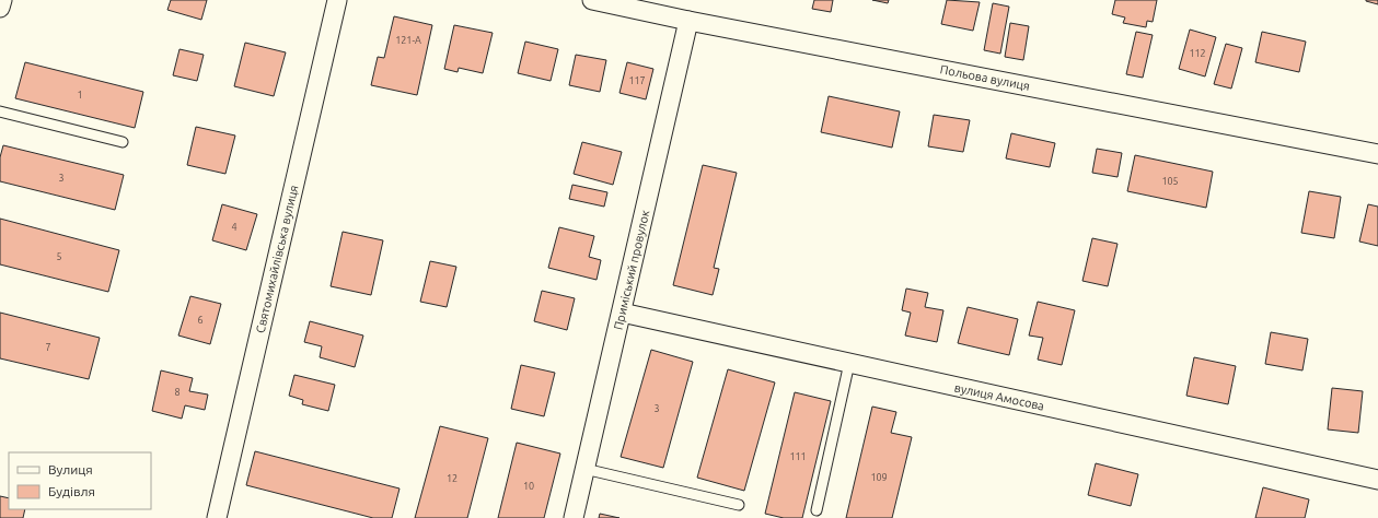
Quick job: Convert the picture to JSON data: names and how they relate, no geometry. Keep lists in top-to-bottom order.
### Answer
{
  "streets": {
    "street": [
      "Польова вулиця",
      "Святомихайлівська вулиця",
      "Приміський провулок",
      "вулиця Амосова"
    ]
  },
  "crossings": [
    ["Польова вулиця", "Приміський провулок"],
    ["Приміський провулок", "вулиця Амосова"]
  ],
  "house_numbers": [
    "121-А",
    "112",
    "117",
    "1",
    "3",
    "105",
    "4",
    "5",
    "6",
    "7",
    "8",
    "3",
    "111",
    "109",
    "12",
    "10"
  ],
  "legend": ["Вулиця", "Будівля"]
}
